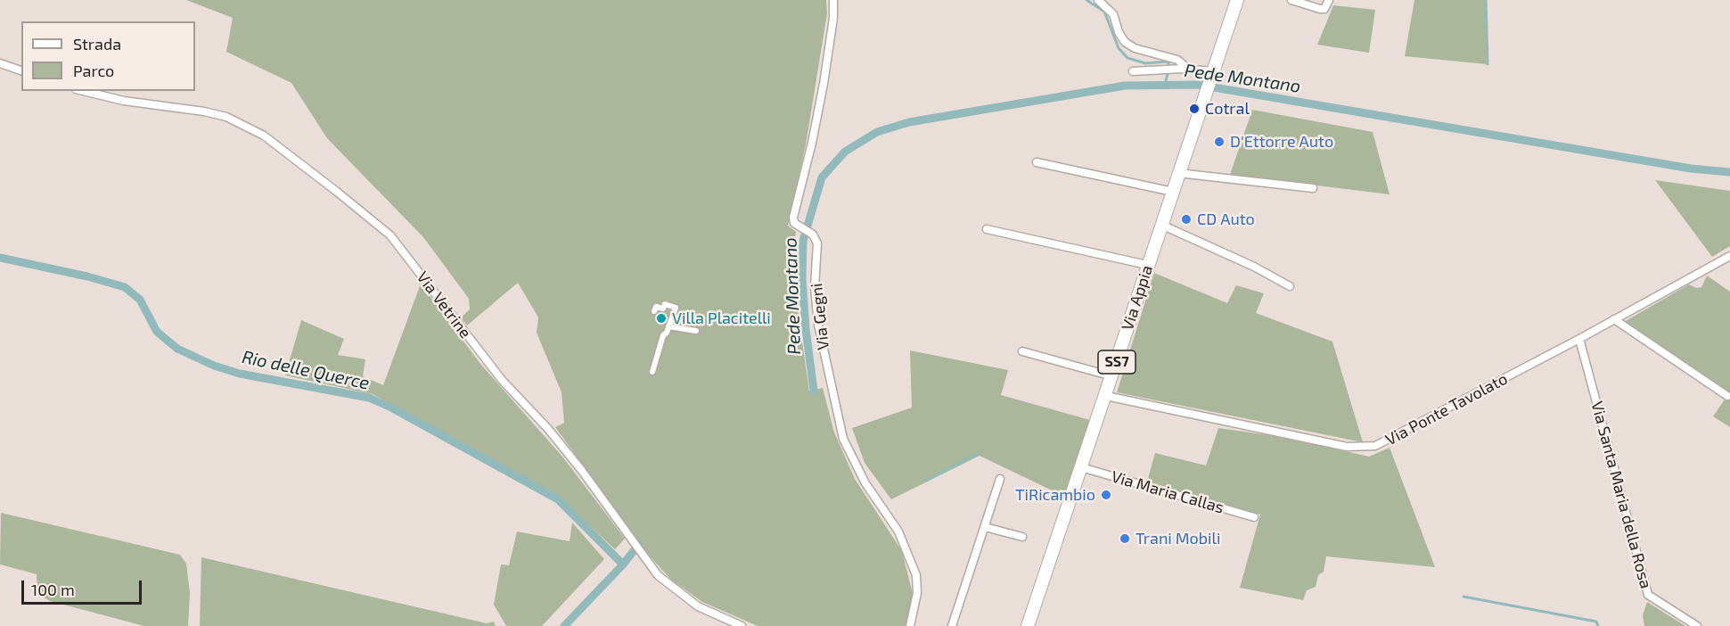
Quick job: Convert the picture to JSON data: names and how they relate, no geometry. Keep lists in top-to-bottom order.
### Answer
{
  "streets": {
    "main road": ["Via Appia", "SS7"],
    "street": [
      "Via Vetrine",
      "Via Gegni",
      "Via Ponte Tavolato",
      "Via Maria Callas",
      "Via Santa Maria della Rosa"
    ]
  },
  "crossings": [
    ["Via Appia", "Via Ponte Tavolato"],
    ["Via Appia", "Via Maria Callas"],
    ["Via Ponte Tavolato", "Via Santa Maria della Rosa"]
  ],
  "water": ["Pede Montano", "Rio delle Querce"],
  "places": [
    "Cotral",
    "D'Ettorre Auto",
    "CD Auto",
    "Villa Placitelli",
    "TiRicambio",
    "Trani Mobili"
  ],
  "legend": ["Strada", "Parco"],
  "scale_bar": "100 m"
}
